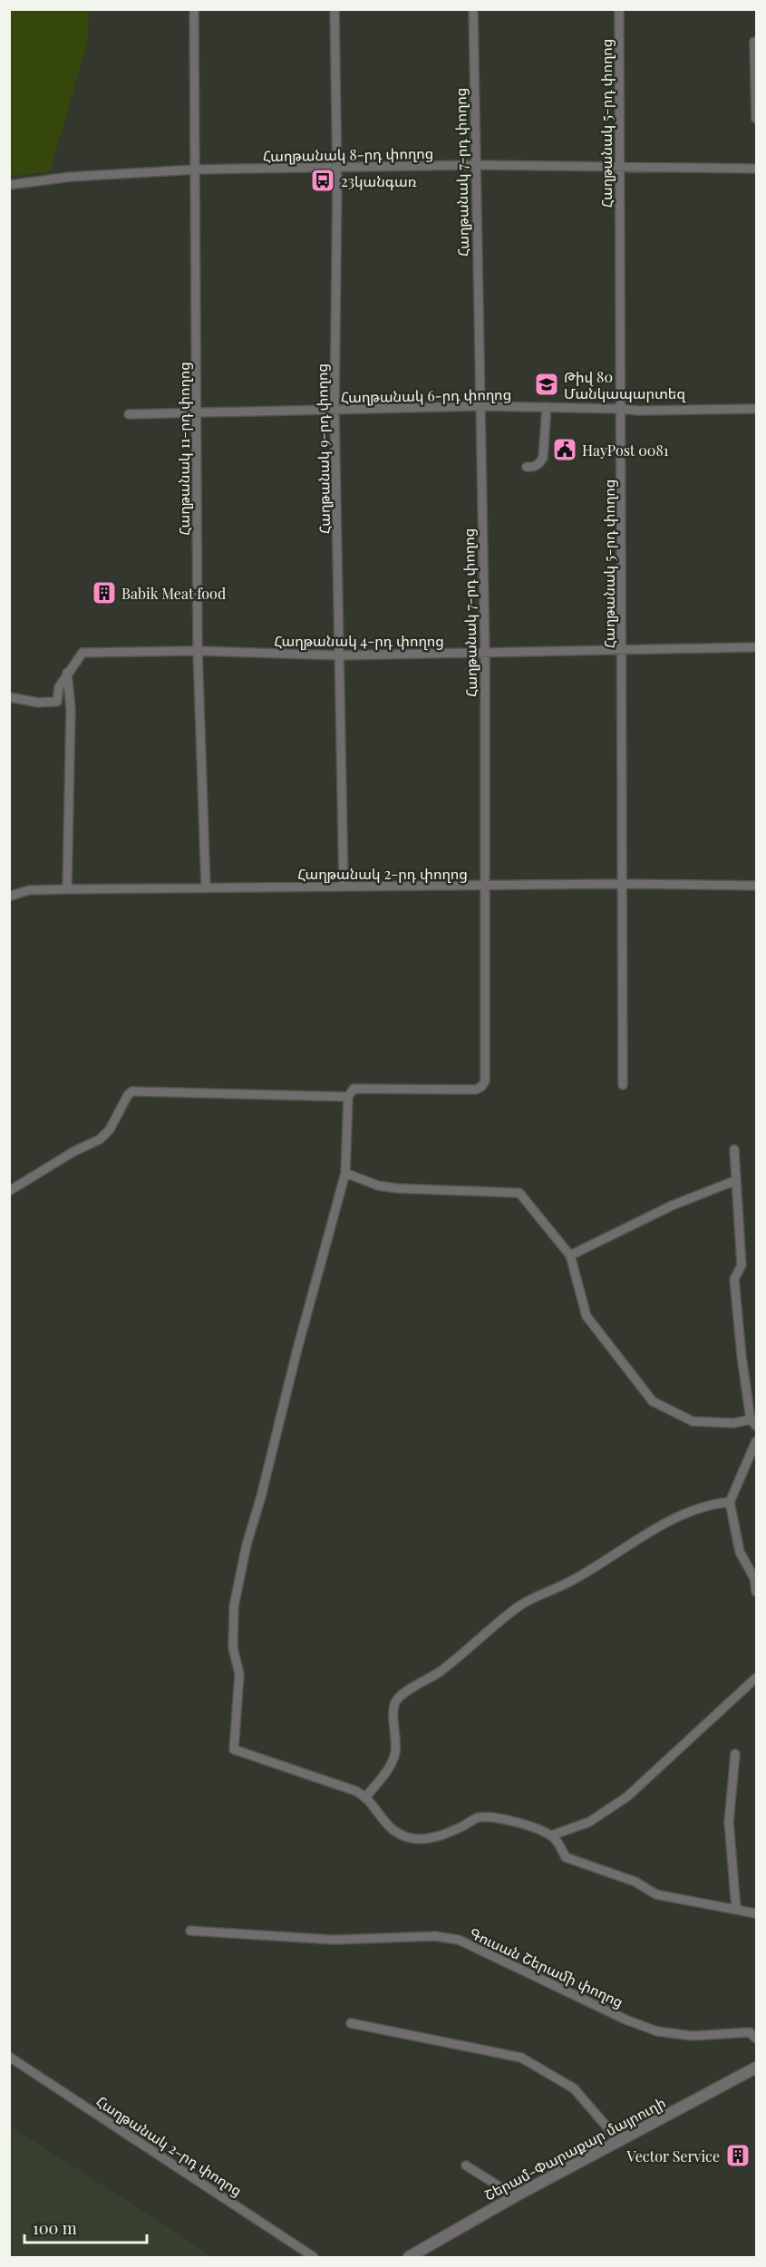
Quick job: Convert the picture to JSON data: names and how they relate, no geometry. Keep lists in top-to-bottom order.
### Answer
{
  "streets": {
    "street": [
      "Հաղթանակ 5-րդ փողոց",
      "Հաղթանակ 8-րդ փողոց",
      "Հաղթանակ 7-րդ փողոց",
      "Հաղթանակ 6-րդ փողոց",
      "Հաղթանակ 11-րդ փողոց",
      "Հաղթանակ 9-րդ փողոց",
      "Հաղթանակ 4-րդ փողոց",
      "Հաղթանակ 2-րդ փողոց",
      "Գուսան Շերամի փողոց",
      "Շերամ-Փարաքար մայրուղի"
    ]
  },
  "crossings": [
    ["Հաղթանակ 5-րդ փողոց", "Հաղթանակ 8-րդ փողոց"],
    ["Հաղթանակ 5-րդ փողոց", "Հաղթանակ 6-րդ փողոց"],
    ["Հաղթանակ 5-րդ փողոց", "Հաղթանակ 4-րդ փողոց"],
    ["Հաղթանակ 5-րդ փողոց", "Հաղթանակ 2-րդ փողոց"],
    ["Հաղթանակ 8-րդ փողոց", "Հաղթանակ 7-րդ փողոց"],
    ["Հաղթանակ 8-րդ փողոց", "Հաղթանակ 11-րդ փողոց"],
    ["Հաղթանակ 8-րդ փողոց", "Հաղթանակ 9-րդ փողոց"],
    ["Հաղթանակ 7-րդ փողոց", "Հաղթանակ 6-րդ փողոց"],
    ["Հաղթանակ 7-րդ փողոց", "Հաղթանակ 4-րդ փողոց"],
    ["Հաղթանակ 7-րդ փողոց", "Հաղթանակ 2-րդ փողոց"],
    ["Հաղթանակ 6-րդ փողոց", "Հաղթանակ 11-րդ փողոց"],
    ["Հաղթանակ 6-րդ փողոց", "Հաղթանակ 9-րդ փողոց"],
    ["Հաղթանակ 11-րդ փողոց", "Հաղթանակ 4-րդ փողոց"],
    ["Հաղթանակ 11-րդ փողոց", "Հաղթանակ 2-րդ փողոց"],
    ["Հաղթանակ 9-րդ փողոց", "Հաղթանակ 4-րդ փողոց"],
    ["Հաղթանակ 9-րդ փողոց", "Հաղթանակ 2-րդ փողոց"]
  ],
  "places": {
    "bus stop": ["23կանգառ"],
    "school or university": ["Թիվ 80 Մանկապարտեզ"],
    "public building": ["HayPost 0081"],
    "building": ["Babik Meat food", "Vector Service"]
  },
  "scale_bar": "100 m"
}
